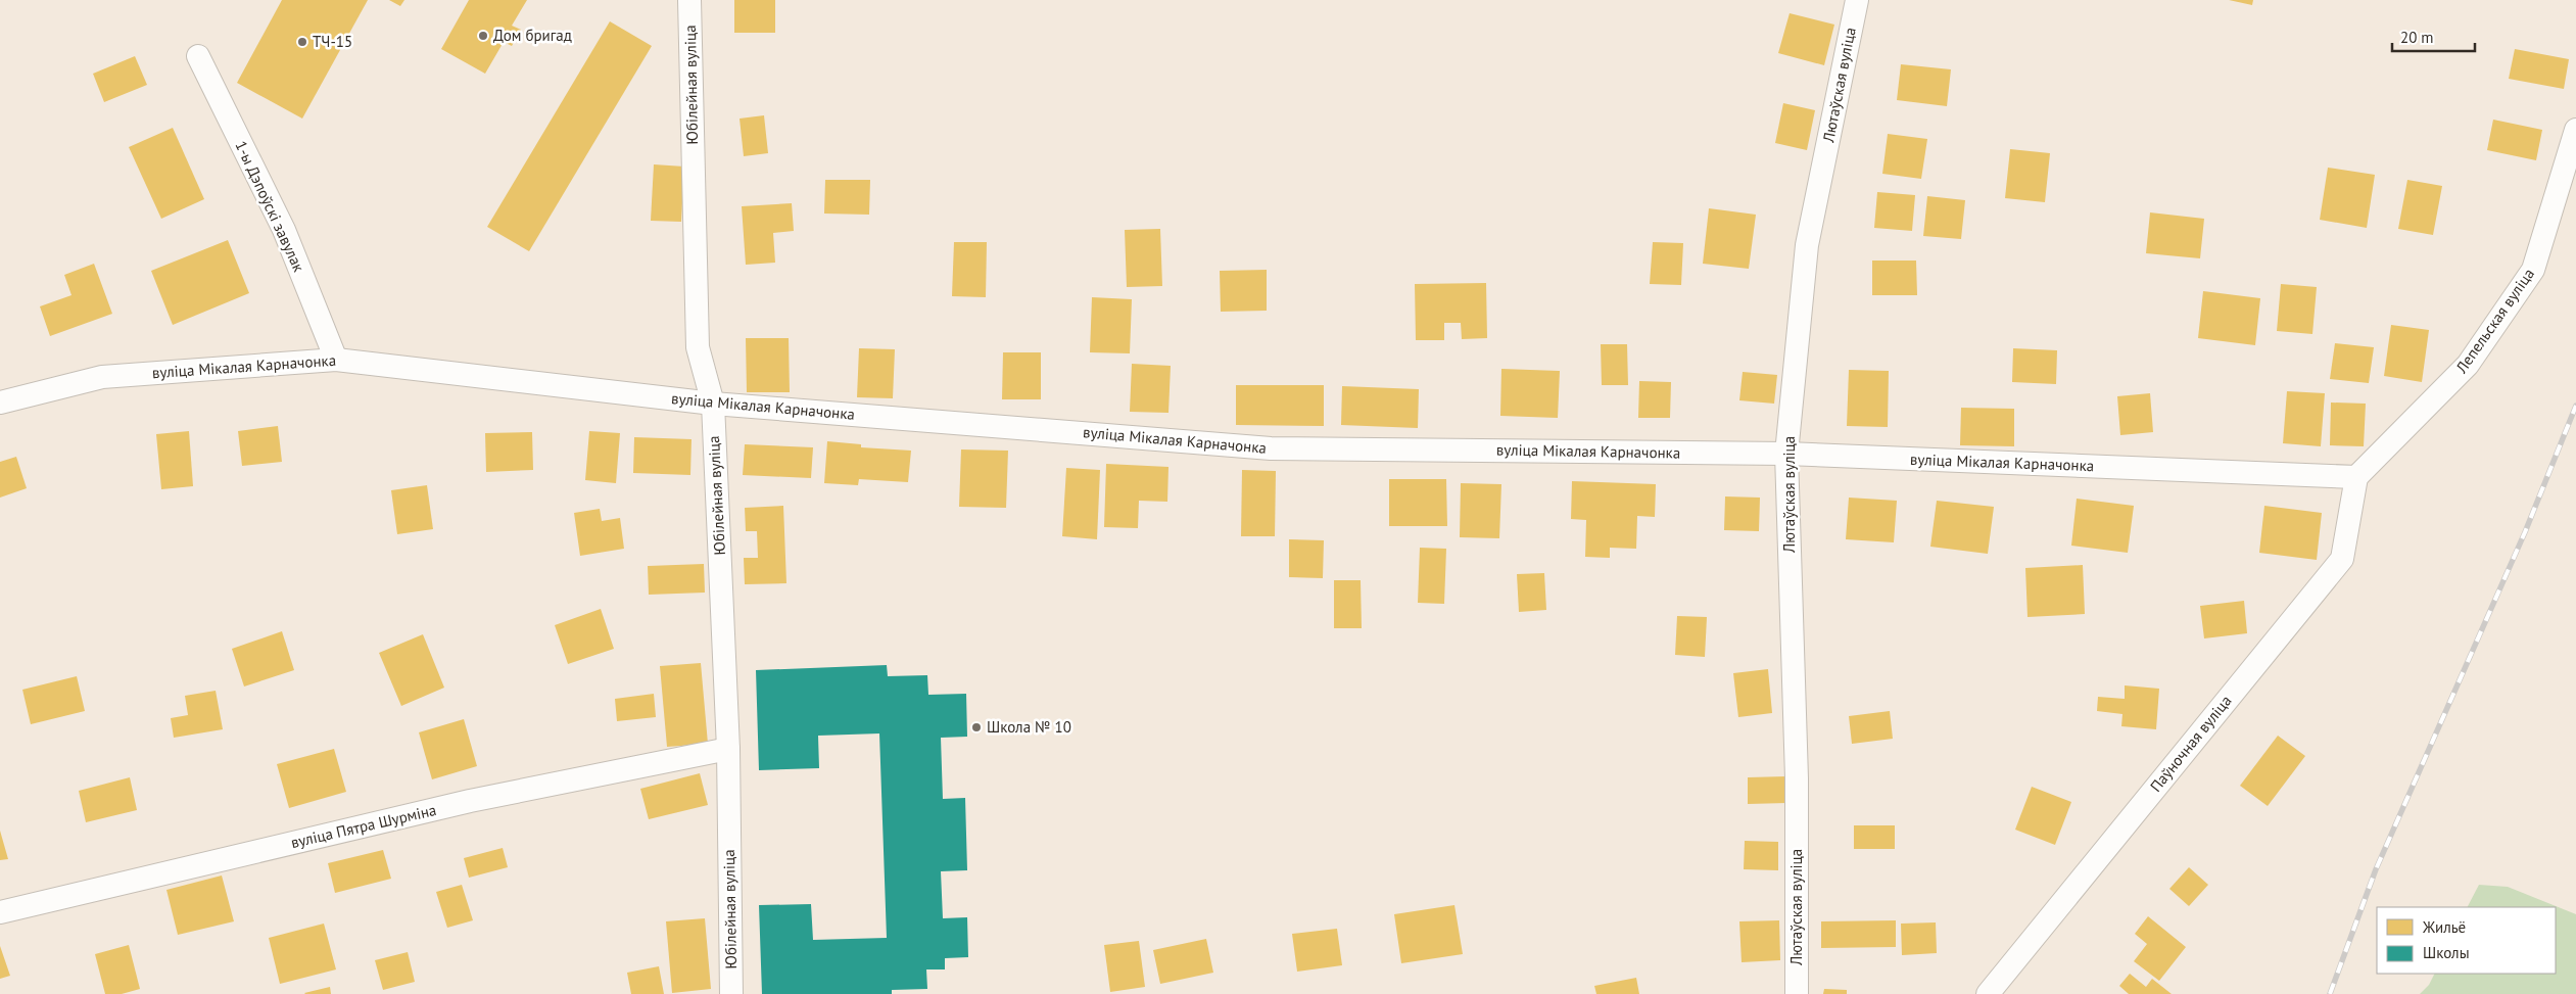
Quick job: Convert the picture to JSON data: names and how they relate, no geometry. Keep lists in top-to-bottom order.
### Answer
{
  "streets": {
    "street": [
      "Юбілейная вуліца",
      "Лютаўская вуліца",
      "1-ы Дэпоўскі завулак",
      "Лепельская вуліца",
      "вуліца Мікалая Карначонка",
      "Паўночная вуліца",
      "вуліца Пятра Шурміна"
    ]
  },
  "crossings": [
    ["Юбілейная вуліца", "вуліца Мікалая Карначонка"],
    ["Юбілейная вуліца", "вуліца Пятра Шурміна"],
    ["Лютаўская вуліца", "вуліца Мікалая Карначонка"],
    ["1-ы Дэпоўскі завулак", "вуліца Мікалая Карначонка"],
    ["Лепельская вуліца", "вуліца Мікалая Карначонка"],
    ["Лепельская вуліца", "Паўночная вуліца"],
    ["вуліца Мікалая Карначонка", "Паўночная вуліца"]
  ],
  "places": ["Дом бригад", "ТЧ-15", "Школа № 10"],
  "legend": ["Жильё", "Школы"],
  "scale_bar": "20 m"
}
